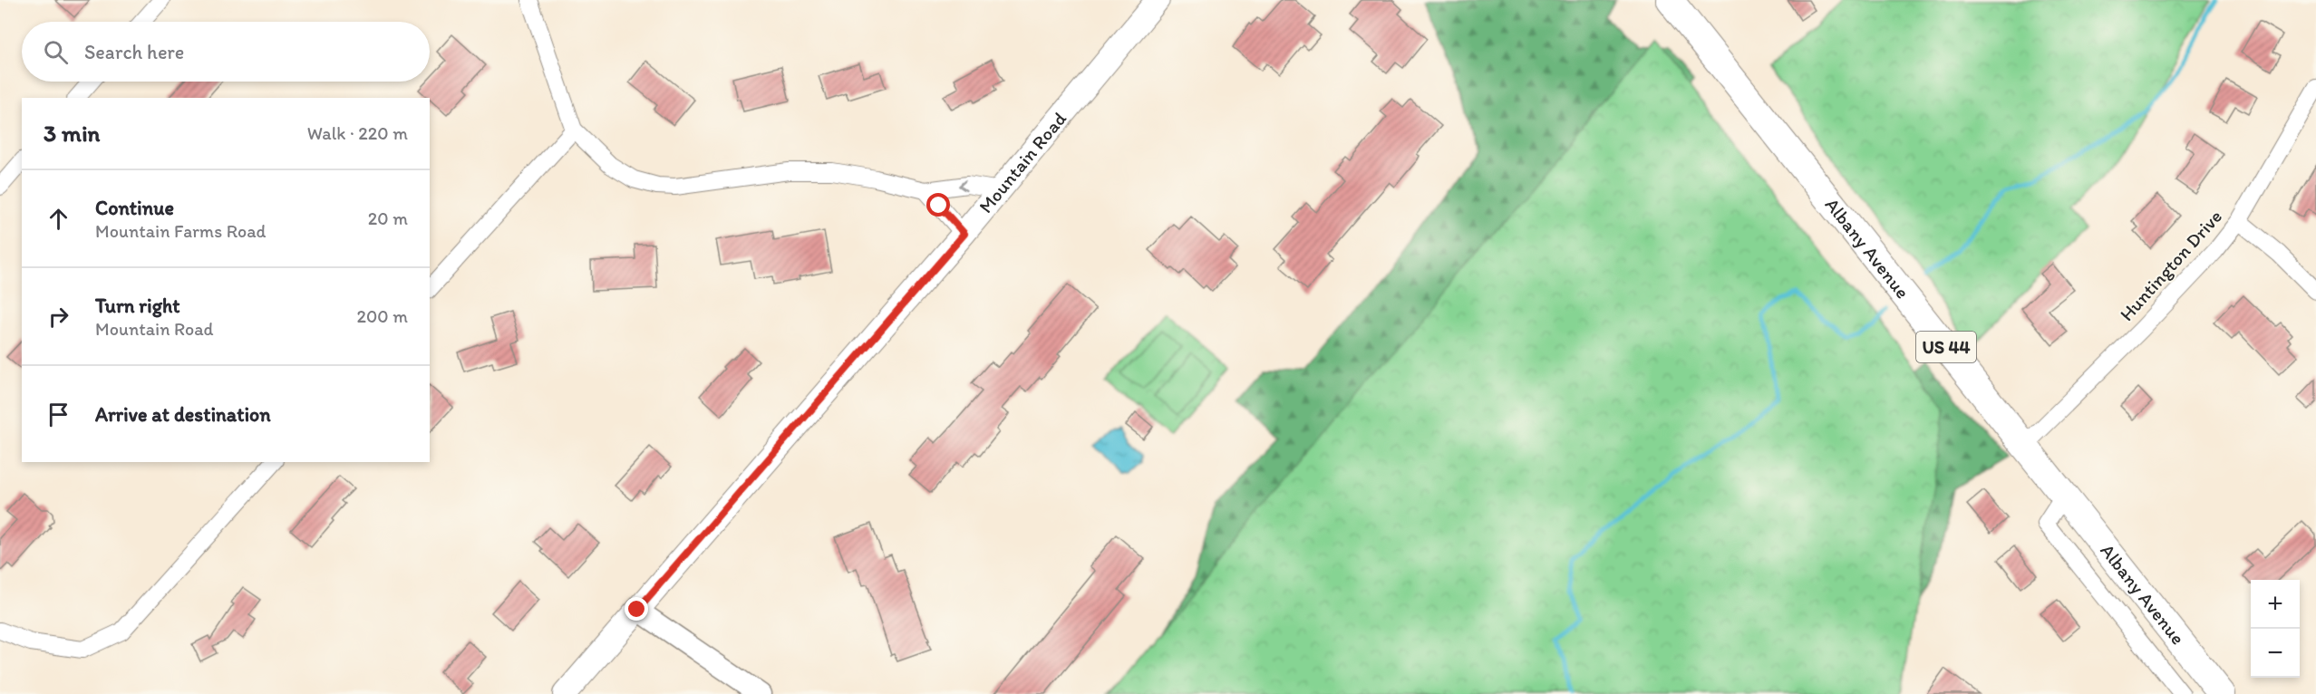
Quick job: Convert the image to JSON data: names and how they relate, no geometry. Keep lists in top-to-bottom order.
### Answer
{
  "streets": {
    "highway": ["Albany Avenue", "US 44"],
    "main road": ["Mountain Road"],
    "street": ["Huntington Drive"]
  },
  "crossings": [
    ["Albany Avenue", "Huntington Drive"]
  ],
  "page": {
    "search": "Search here",
    "heading": ["3 min", "Walk · 220 m"],
    "list": [
      ["Continue", "Mountain Farms Road", "20 m"],
      ["Turn right", "Mountain Road", "200 m"],
      "Arrive at destination"
    ],
    "map_buttons": ["+", "−"]
  }
}
